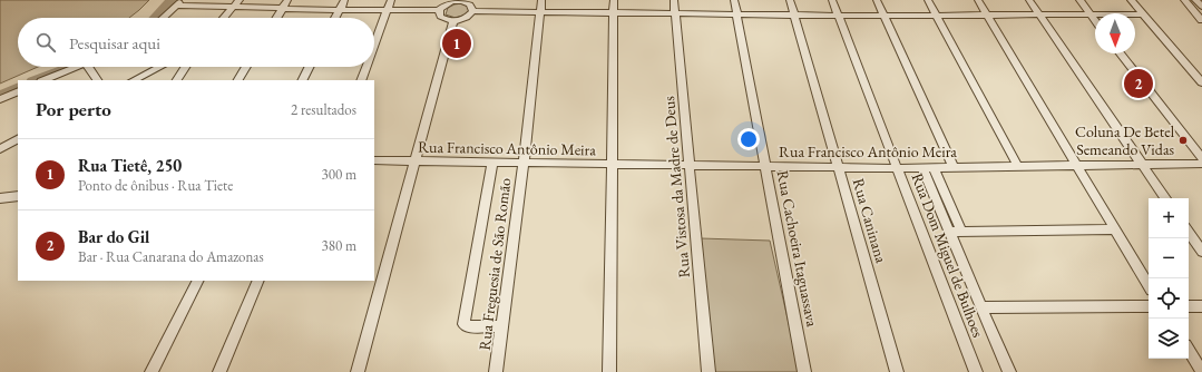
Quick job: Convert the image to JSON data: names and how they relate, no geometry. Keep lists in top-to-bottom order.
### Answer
{
  "streets": {
    "street": [
      "Rua Francisco Antônio Meira",
      "Rua Vistosa da Madre de Deus",
      "Rua Caninana",
      "Rua Cachoeira Itaguassava",
      "Rua Dom Miguel de Bulhoes",
      "Rua Freguesia de São Romão"
    ]
  },
  "crossings": [
    ["Rua Francisco Antônio Meira", "Rua Vistosa da Madre de Deus"],
    ["Rua Francisco Antônio Meira", "Rua Caninana"],
    ["Rua Francisco Antônio Meira", "Rua Cachoeira Itaguassava"],
    ["Rua Francisco Antônio Meira", "Rua Dom Miguel de Bulhoes"],
    ["Rua Francisco Antônio Meira", "Rua Freguesia de São Romão"]
  ],
  "places": ["Coluna De Betel Semeando Vidas"],
  "north": "bottom",
  "page": {
    "search": "Pesquisar aqui",
    "pins": ["1", "2"],
    "heading": ["Por perto", "2 resultados"],
    "list": [
      {
        "mark": "1",
        "name": "Rua Tietê, 250",
        "note": "Ponto de ônibus · Rua Tiete",
        "value": "300 m"
      },
      {
        "mark": "2",
        "name": "Bar do Gil",
        "note": "Bar · Rua Canarana do Amazonas",
        "value": "380 m"
      }
    ],
    "map_buttons": ["+", "−"]
  }
}
